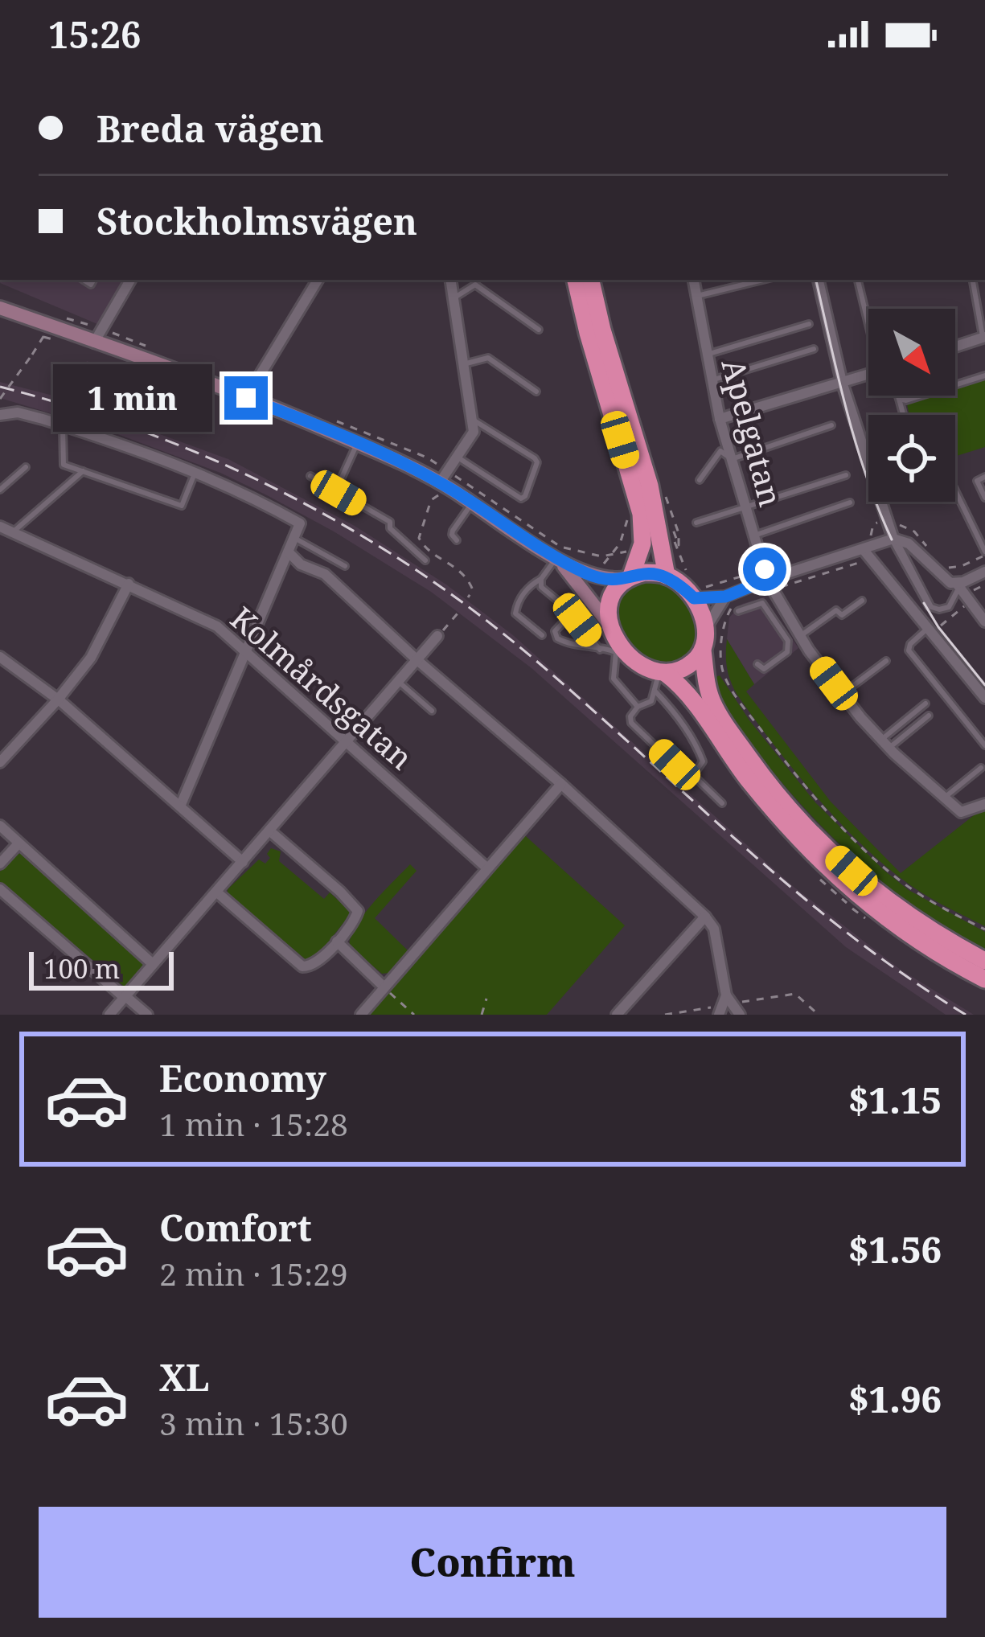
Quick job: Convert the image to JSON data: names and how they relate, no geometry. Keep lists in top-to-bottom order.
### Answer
{
  "streets": {
    "street": ["Apelgatan", "Kolmårdsgatan"]
  },
  "scale_bar": "100 m",
  "north": "bottom right",
  "page": {
    "status": "15:26",
    "banner": ["Breda vägen", "Stockholmsvägen"],
    "bubble": "1 min",
    "scale": "100 m",
    "list": [
      {
        "name": "Economy",
        "note": "1 min · 15:28",
        "value": "$1.15"
      },
      {
        "name": "Comfort",
        "note": "2 min · 15:29",
        "value": "$1.56"
      },
      {
        "name": "XL",
        "note": "3 min · 15:30",
        "value": "$1.96"
      }
    ],
    "buttons": "Confirm"
  }
}
